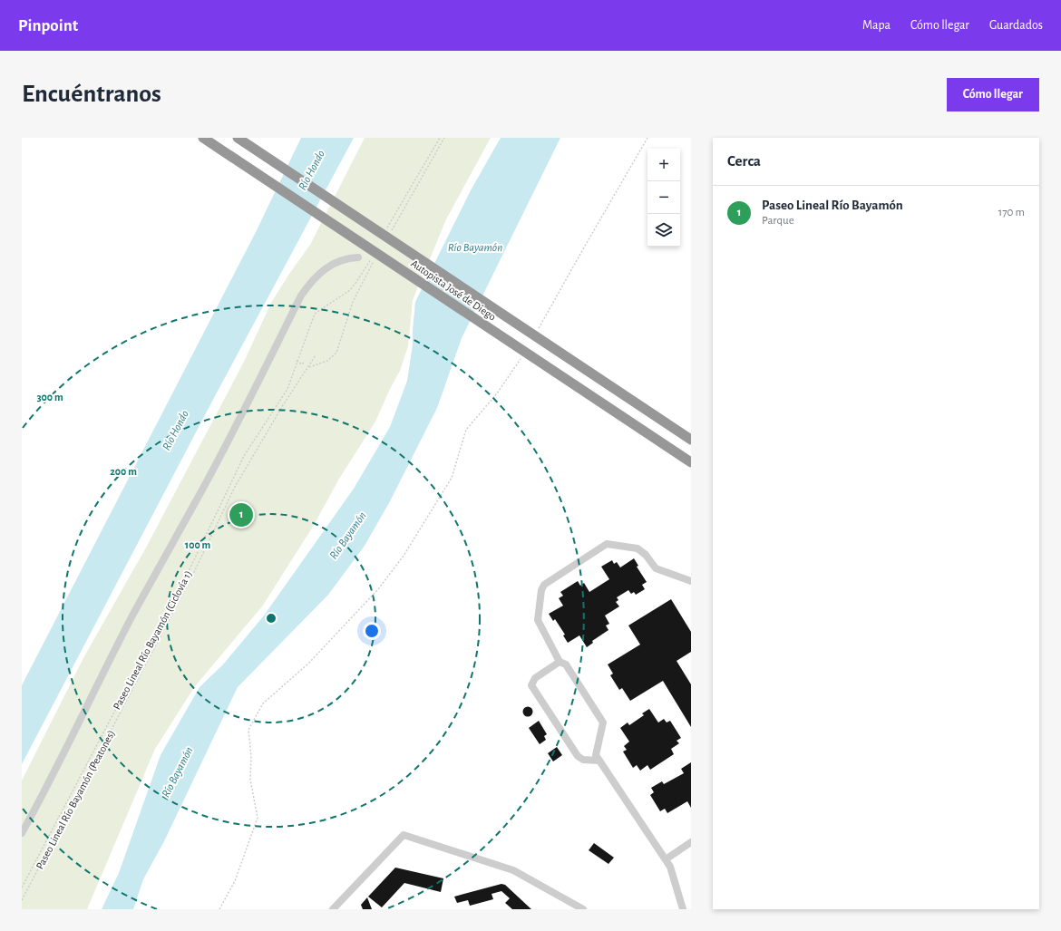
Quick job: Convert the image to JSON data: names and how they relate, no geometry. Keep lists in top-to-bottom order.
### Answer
{
  "streets": {
    "highway": ["Autopista José de Diego"],
    "path": ["Paseo Lineal Río Bayamón (Ciclovía 1)", "Paseo Lineal Río Bayamón (Peatones)"]
  },
  "water": ["Río Hondo", "Río Bayamón"],
  "page": {
    "header": "Pinpoint",
    "nav": ["Mapa", "Cómo llegar", "Guardados"],
    "buttons": "Cómo llegar",
    "title": "Encuéntranos",
    "heading": "Cerca",
    "map_buttons": ["+", "−"],
    "list": [
      {
        "mark": "1",
        "name": "Paseo Lineal Río Bayamón",
        "note": "Parque",
        "value": "170 m"
      }
    ],
    "pins": "1"
  },
  "rings": ["300 m", "200 m", "100 m"]
}
